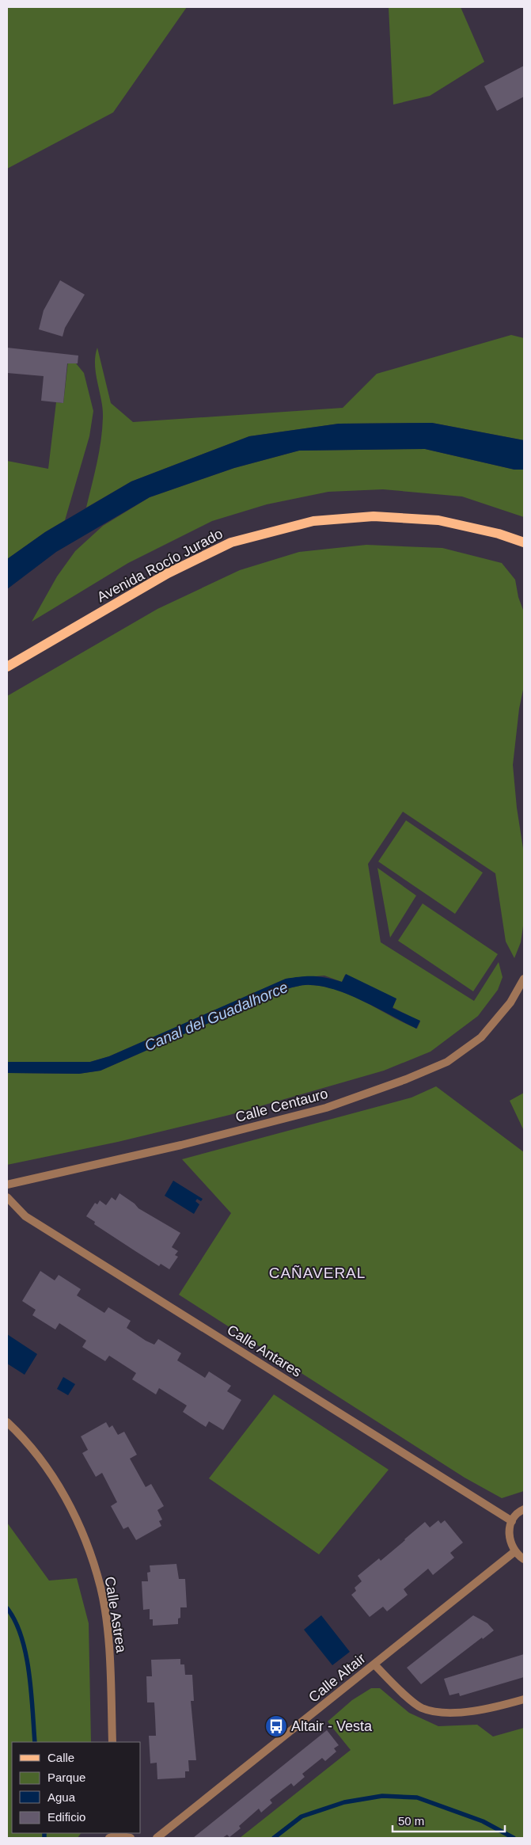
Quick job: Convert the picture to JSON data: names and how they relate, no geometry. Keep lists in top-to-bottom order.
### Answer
{
  "streets": {
    "main road": ["Avenida Rocío Jurado"],
    "street": [
      "Calle Centauro",
      "Calle Antares",
      "Calle Astrea",
      "Calle Altair"
    ]
  },
  "districts": ["CAÑAVERAL"],
  "water": ["Canal del Guadalhorce"],
  "places": {
    "bus stop": ["Altair - Vesta"]
  },
  "legend": [
    "Calle",
    "Parque",
    "Agua",
    "Edificio"
  ],
  "scale_bar": "50 m"
}
